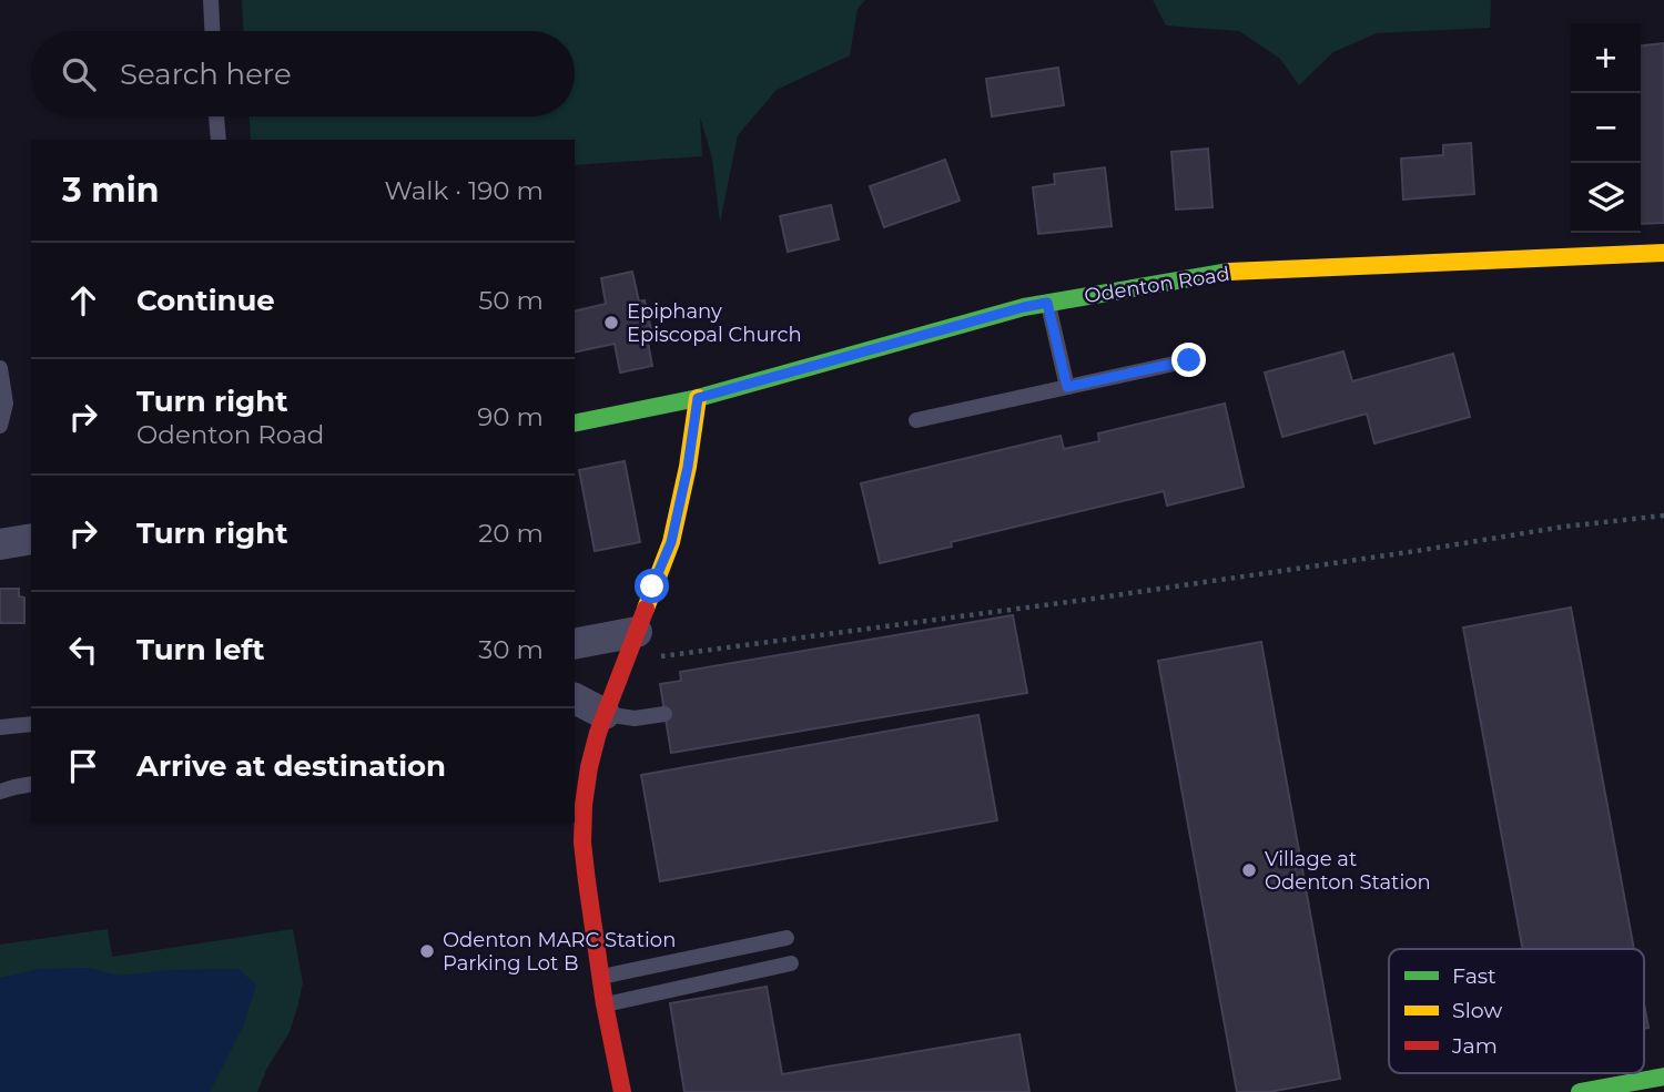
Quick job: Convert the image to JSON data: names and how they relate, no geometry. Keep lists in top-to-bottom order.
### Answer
{
  "streets": {
    "street": ["Odenton Road"]
  },
  "places": ["Epiphany Episcopal Church", "Village at Odenton Station", "Odenton MARC Station Parking Lot B"],
  "legend": ["Fast", "Slow", "Jam"],
  "page": {
    "map_buttons": ["+", "−"],
    "search": "Search here",
    "heading": ["3 min", "Walk · 190 m"],
    "list": [
      ["Continue", "50 m"],
      ["Turn right", "Odenton Road", "90 m"],
      ["Turn right", "20 m"],
      ["Turn left", "30 m"],
      "Arrive at destination"
    ]
  }
}
